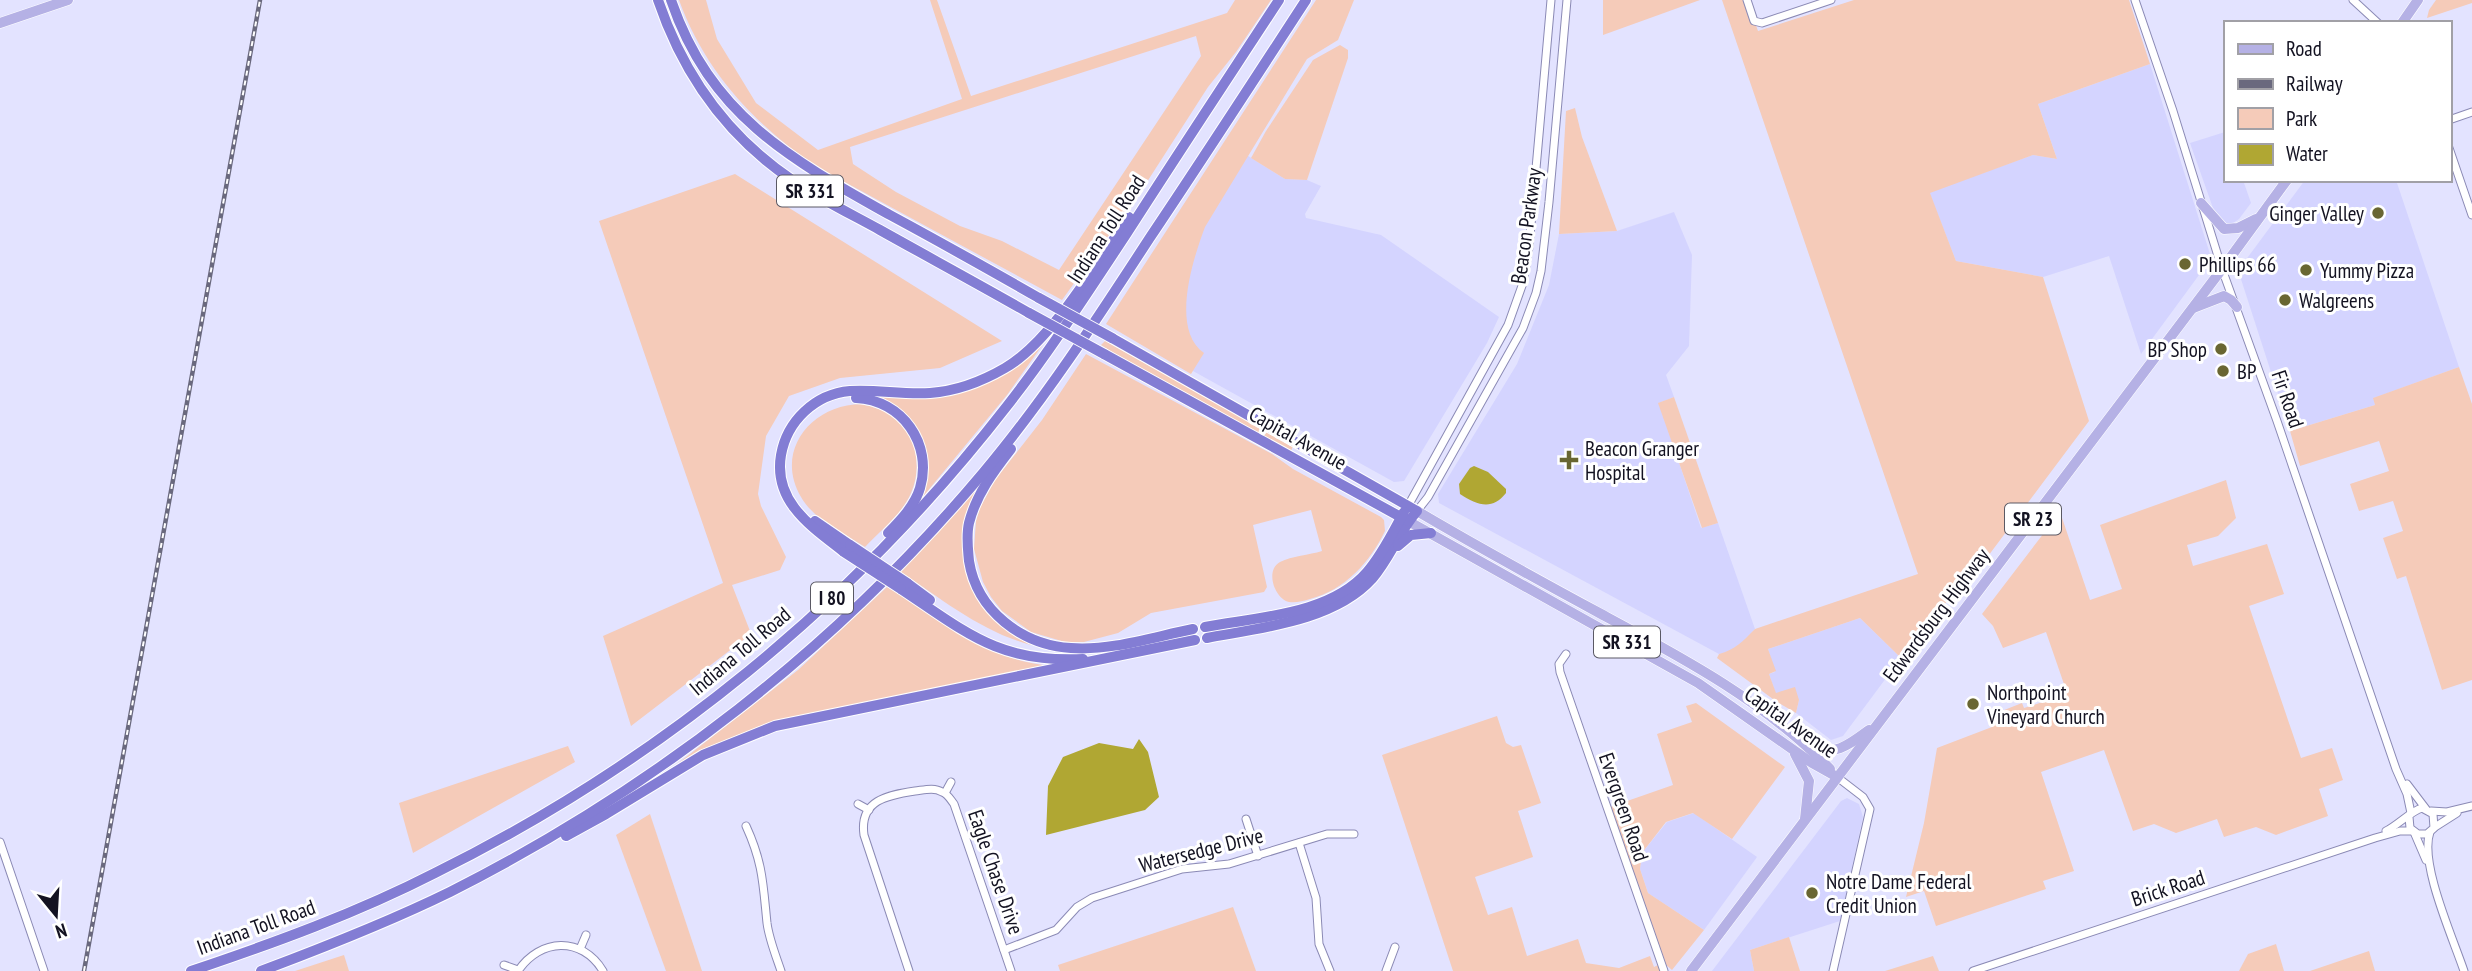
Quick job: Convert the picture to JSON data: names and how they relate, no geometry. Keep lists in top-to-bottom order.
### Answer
{
  "streets": {
    "highway": [
      "SR 331",
      "Indiana Toll Road",
      "Capital Avenue",
      "I 80"
    ],
    "main road": ["SR 23", "Edwardsburg Highway"],
    "street": [
      "Beacon Parkway",
      "Fir Road",
      "Evergreen Road",
      "Watersedge Drive",
      "Eagle Chase Drive",
      "Brick Road"
    ]
  },
  "crossings": [
    ["Beacon Parkway", "Capital Avenue"],
    ["Fir Road", "Edwardsburg Highway"],
    ["Fir Road", "Brick Road"],
    ["Capital Avenue", "Edwardsburg Highway"],
    ["Watersedge Drive", "Eagle Chase Drive"]
  ],
  "places": {
    "other": [
      "Ginger Valley",
      "Phillips 66",
      "Yummy Pizza",
      "Walgreens",
      "BP Shop",
      "BP",
      "Northpoint Vineyard Church",
      "Notre Dame Federal Credit Union"
    ],
    "health": ["Beacon Granger Hospital"]
  },
  "legend": [
    "Road",
    "Railway",
    "Park",
    "Water"
  ],
  "north": "bottom"
}
